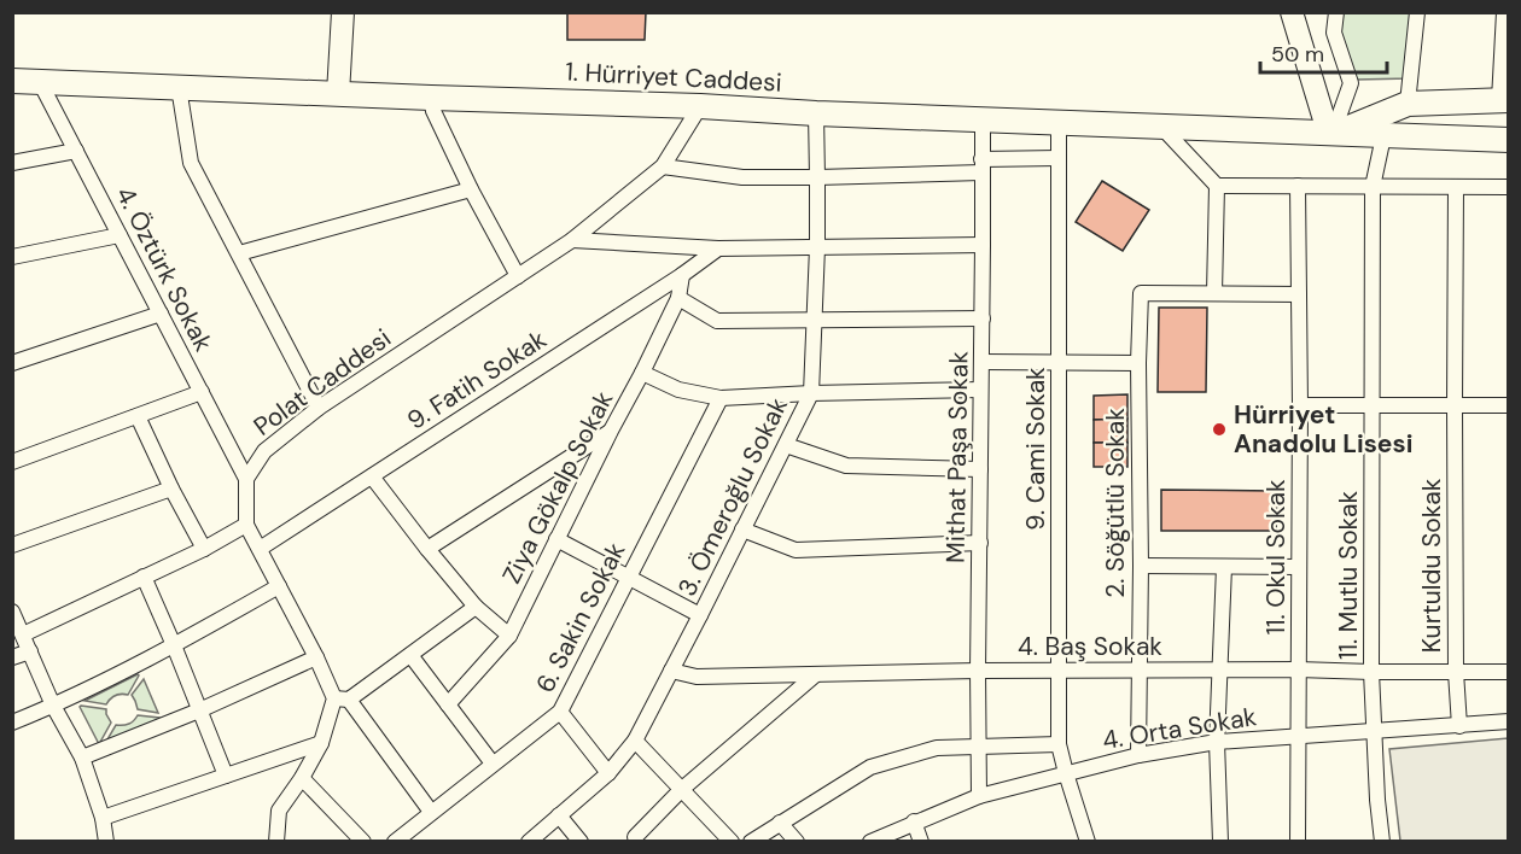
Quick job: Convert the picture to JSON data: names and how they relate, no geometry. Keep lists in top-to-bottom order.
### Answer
{
  "streets": {
    "main road": ["1. Hürriyet Caddesi"],
    "street": [
      "4. Öztürk Sokak",
      "9. Fatih Sokak",
      "Polat Caddesi",
      "9. Cami Sokak",
      "Mithat Paşa Sokak",
      "Ziya Gökalp Sokak",
      "3. Ömeroğlu Sokak",
      "2. Söğütlü Sokak",
      "11. Okul Sokak",
      "Kurtuldu Sokak",
      "11. Mutlu Sokak",
      "6. Sakin Sokak",
      "4. Baş Sokak",
      "4. Orta Sokak"
    ]
  },
  "crossings": [
    ["1. Hürriyet Caddesi", "4. Öztürk Sokak"],
    ["1. Hürriyet Caddesi", "Polat Caddesi"],
    ["1. Hürriyet Caddesi", "9. Cami Sokak"],
    ["1. Hürriyet Caddesi", "Mithat Paşa Sokak"],
    ["1. Hürriyet Caddesi", "3. Ömeroğlu Sokak"],
    ["1. Hürriyet Caddesi", "11. Mutlu Sokak"],
    ["4. Öztürk Sokak", "Polat Caddesi"],
    ["9. Fatih Sokak", "Ziya Gökalp Sokak"],
    ["9. Cami Sokak", "4. Baş Sokak"],
    ["9. Cami Sokak", "4. Orta Sokak"],
    ["Mithat Paşa Sokak", "4. Baş Sokak"],
    ["Mithat Paşa Sokak", "4. Orta Sokak"],
    ["3. Ömeroğlu Sokak", "4. Baş Sokak"],
    ["2. Söğütlü Sokak", "4. Baş Sokak"],
    ["2. Söğütlü Sokak", "4. Orta Sokak"],
    ["11. Okul Sokak", "4. Baş Sokak"],
    ["11. Okul Sokak", "4. Orta Sokak"],
    ["Kurtuldu Sokak", "4. Baş Sokak"],
    ["Kurtuldu Sokak", "4. Orta Sokak"],
    ["11. Mutlu Sokak", "4. Baş Sokak"],
    ["11. Mutlu Sokak", "4. Orta Sokak"]
  ],
  "places": ["Hürriyet Anadolu Lisesi"],
  "scale_bar": "50 m"
}
